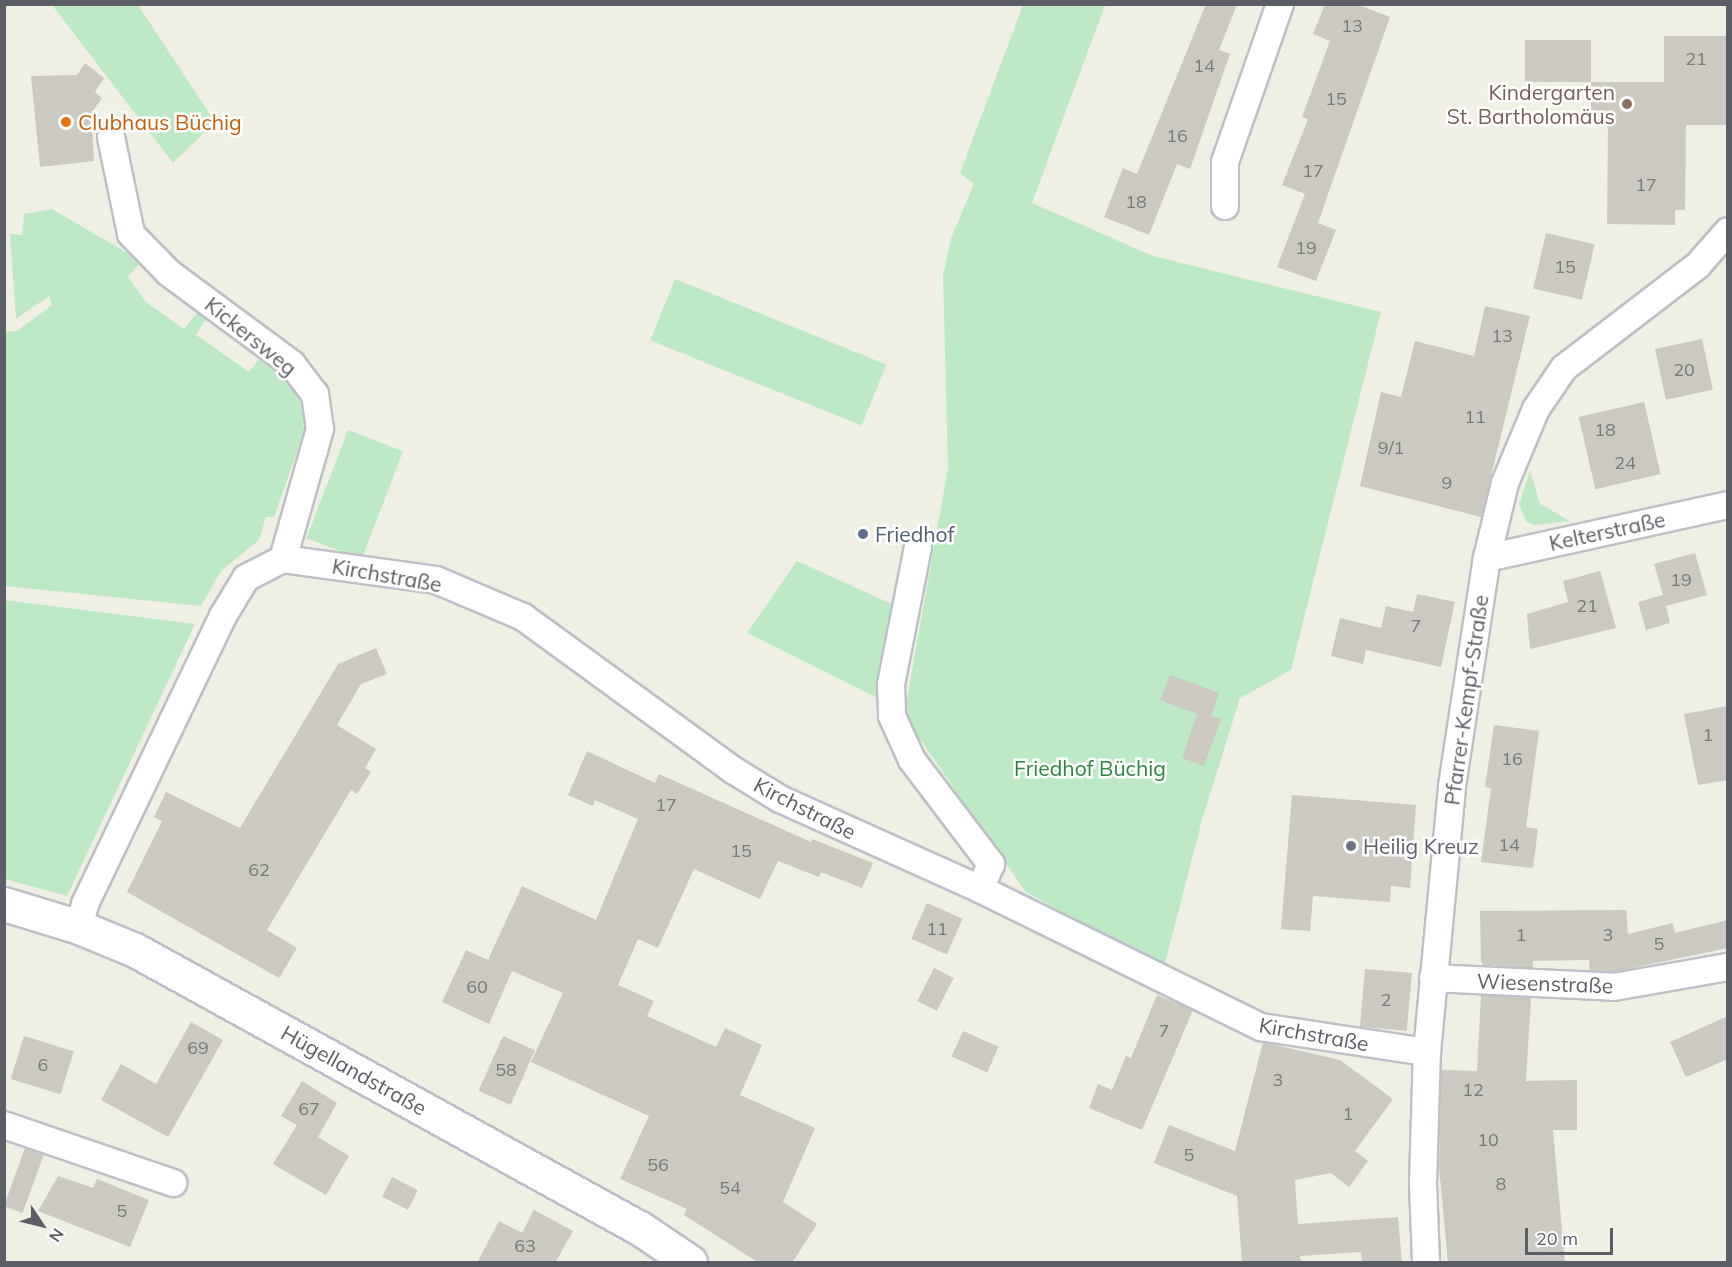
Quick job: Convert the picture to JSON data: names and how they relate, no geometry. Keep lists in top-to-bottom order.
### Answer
{
  "streets": {
    "street": [
      "Kickersweg",
      "Kelterstraße",
      "Kirchstraße",
      "Pfarrer-Kempf-Straße",
      "Wiesenstraße",
      "Hügellandstraße"
    ]
  },
  "crossings": [
    ["Kickersweg", "Kirchstraße"],
    ["Kelterstraße", "Pfarrer-Kempf-Straße"],
    ["Kirchstraße", "Pfarrer-Kempf-Straße"],
    ["Pfarrer-Kempf-Straße", "Wiesenstraße"]
  ],
  "parks": ["Friedhof Büchig"],
  "places": [
    "Kindergarten St. Bartholomäus",
    "Clubhaus Büchig",
    "Friedhof",
    "Heilig Kreuz"
  ],
  "house_numbers": [
    "13",
    "21",
    "14",
    "15",
    "16",
    "17",
    "17",
    "18",
    "19",
    "15",
    "13",
    "20",
    "11",
    "18",
    "9/1",
    "24",
    "9",
    "19",
    "21",
    "7",
    "1",
    "16",
    "17",
    "14",
    "15",
    "62",
    "11",
    "1",
    "3",
    "5",
    "60",
    "2",
    "7",
    "69",
    "6",
    "58",
    "3",
    "12",
    "67",
    "1",
    "10",
    "5",
    "56",
    "8",
    "54",
    "5",
    "63"
  ],
  "scale_bar": "20 m",
  "north": "bottom right"
}
